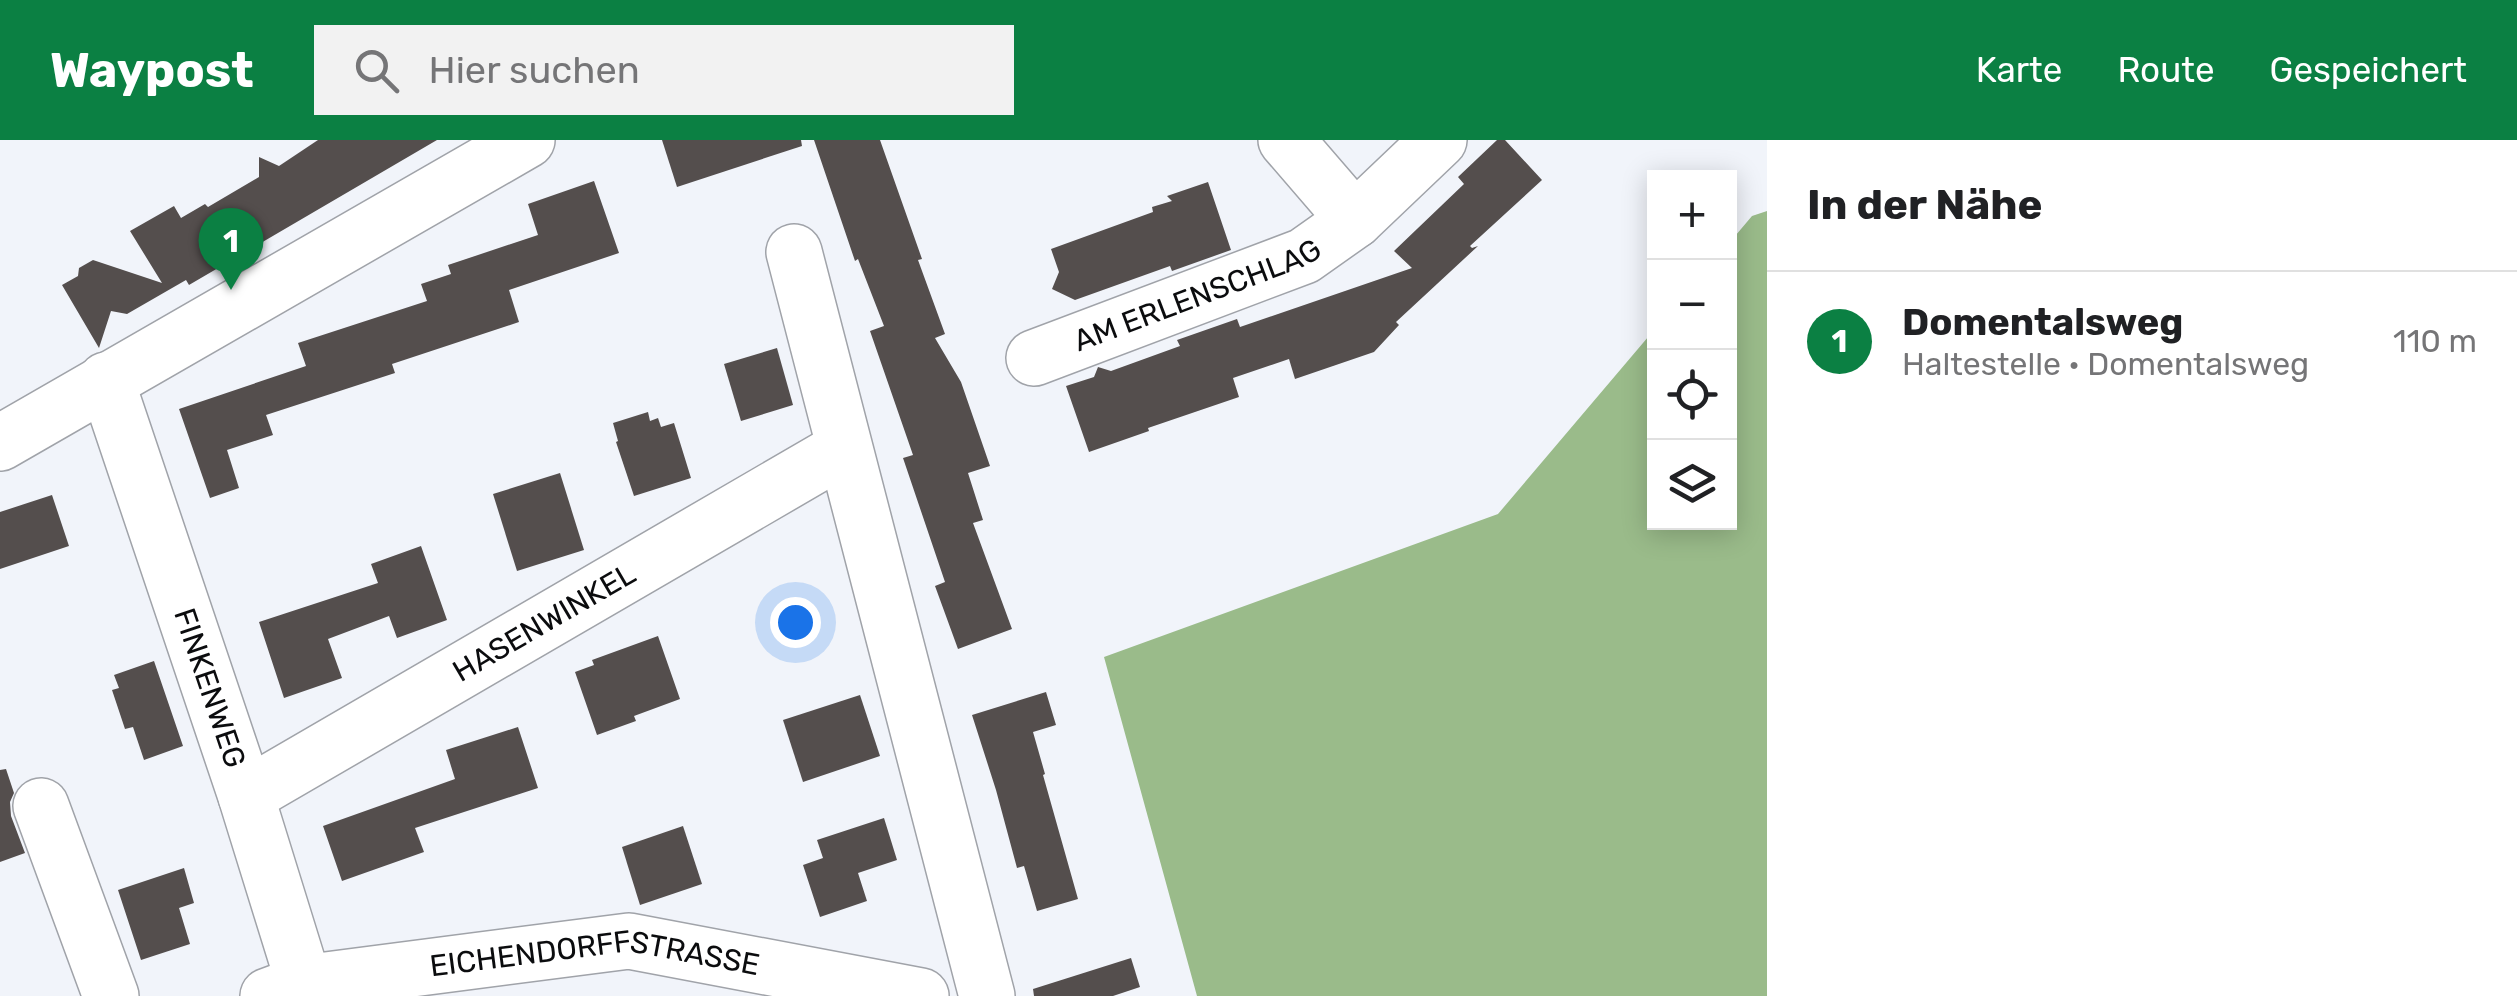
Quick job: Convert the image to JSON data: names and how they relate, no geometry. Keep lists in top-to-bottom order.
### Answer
{
  "streets": {
    "street": [
      "AM ERLENSCHLAG",
      "HASENWINKEL",
      "FINKENWEG",
      "EICHENDORFFSTRASSE"
    ]
  },
  "crossings": [
    ["HASENWINKEL", "FINKENWEG"],
    ["FINKENWEG", "EICHENDORFFSTRASSE"]
  ],
  "page": {
    "header": "Waypost",
    "search": "Hier suchen",
    "nav": ["Karte", "Route", "Gespeichert"],
    "heading": "In der Nähe",
    "map_buttons": ["+", "−"],
    "pins": "1",
    "list": [
      {
        "mark": "1",
        "name": "Domentalsweg",
        "note": "Haltestelle · Domentalsweg",
        "value": "110 m"
      }
    ]
  }
}
